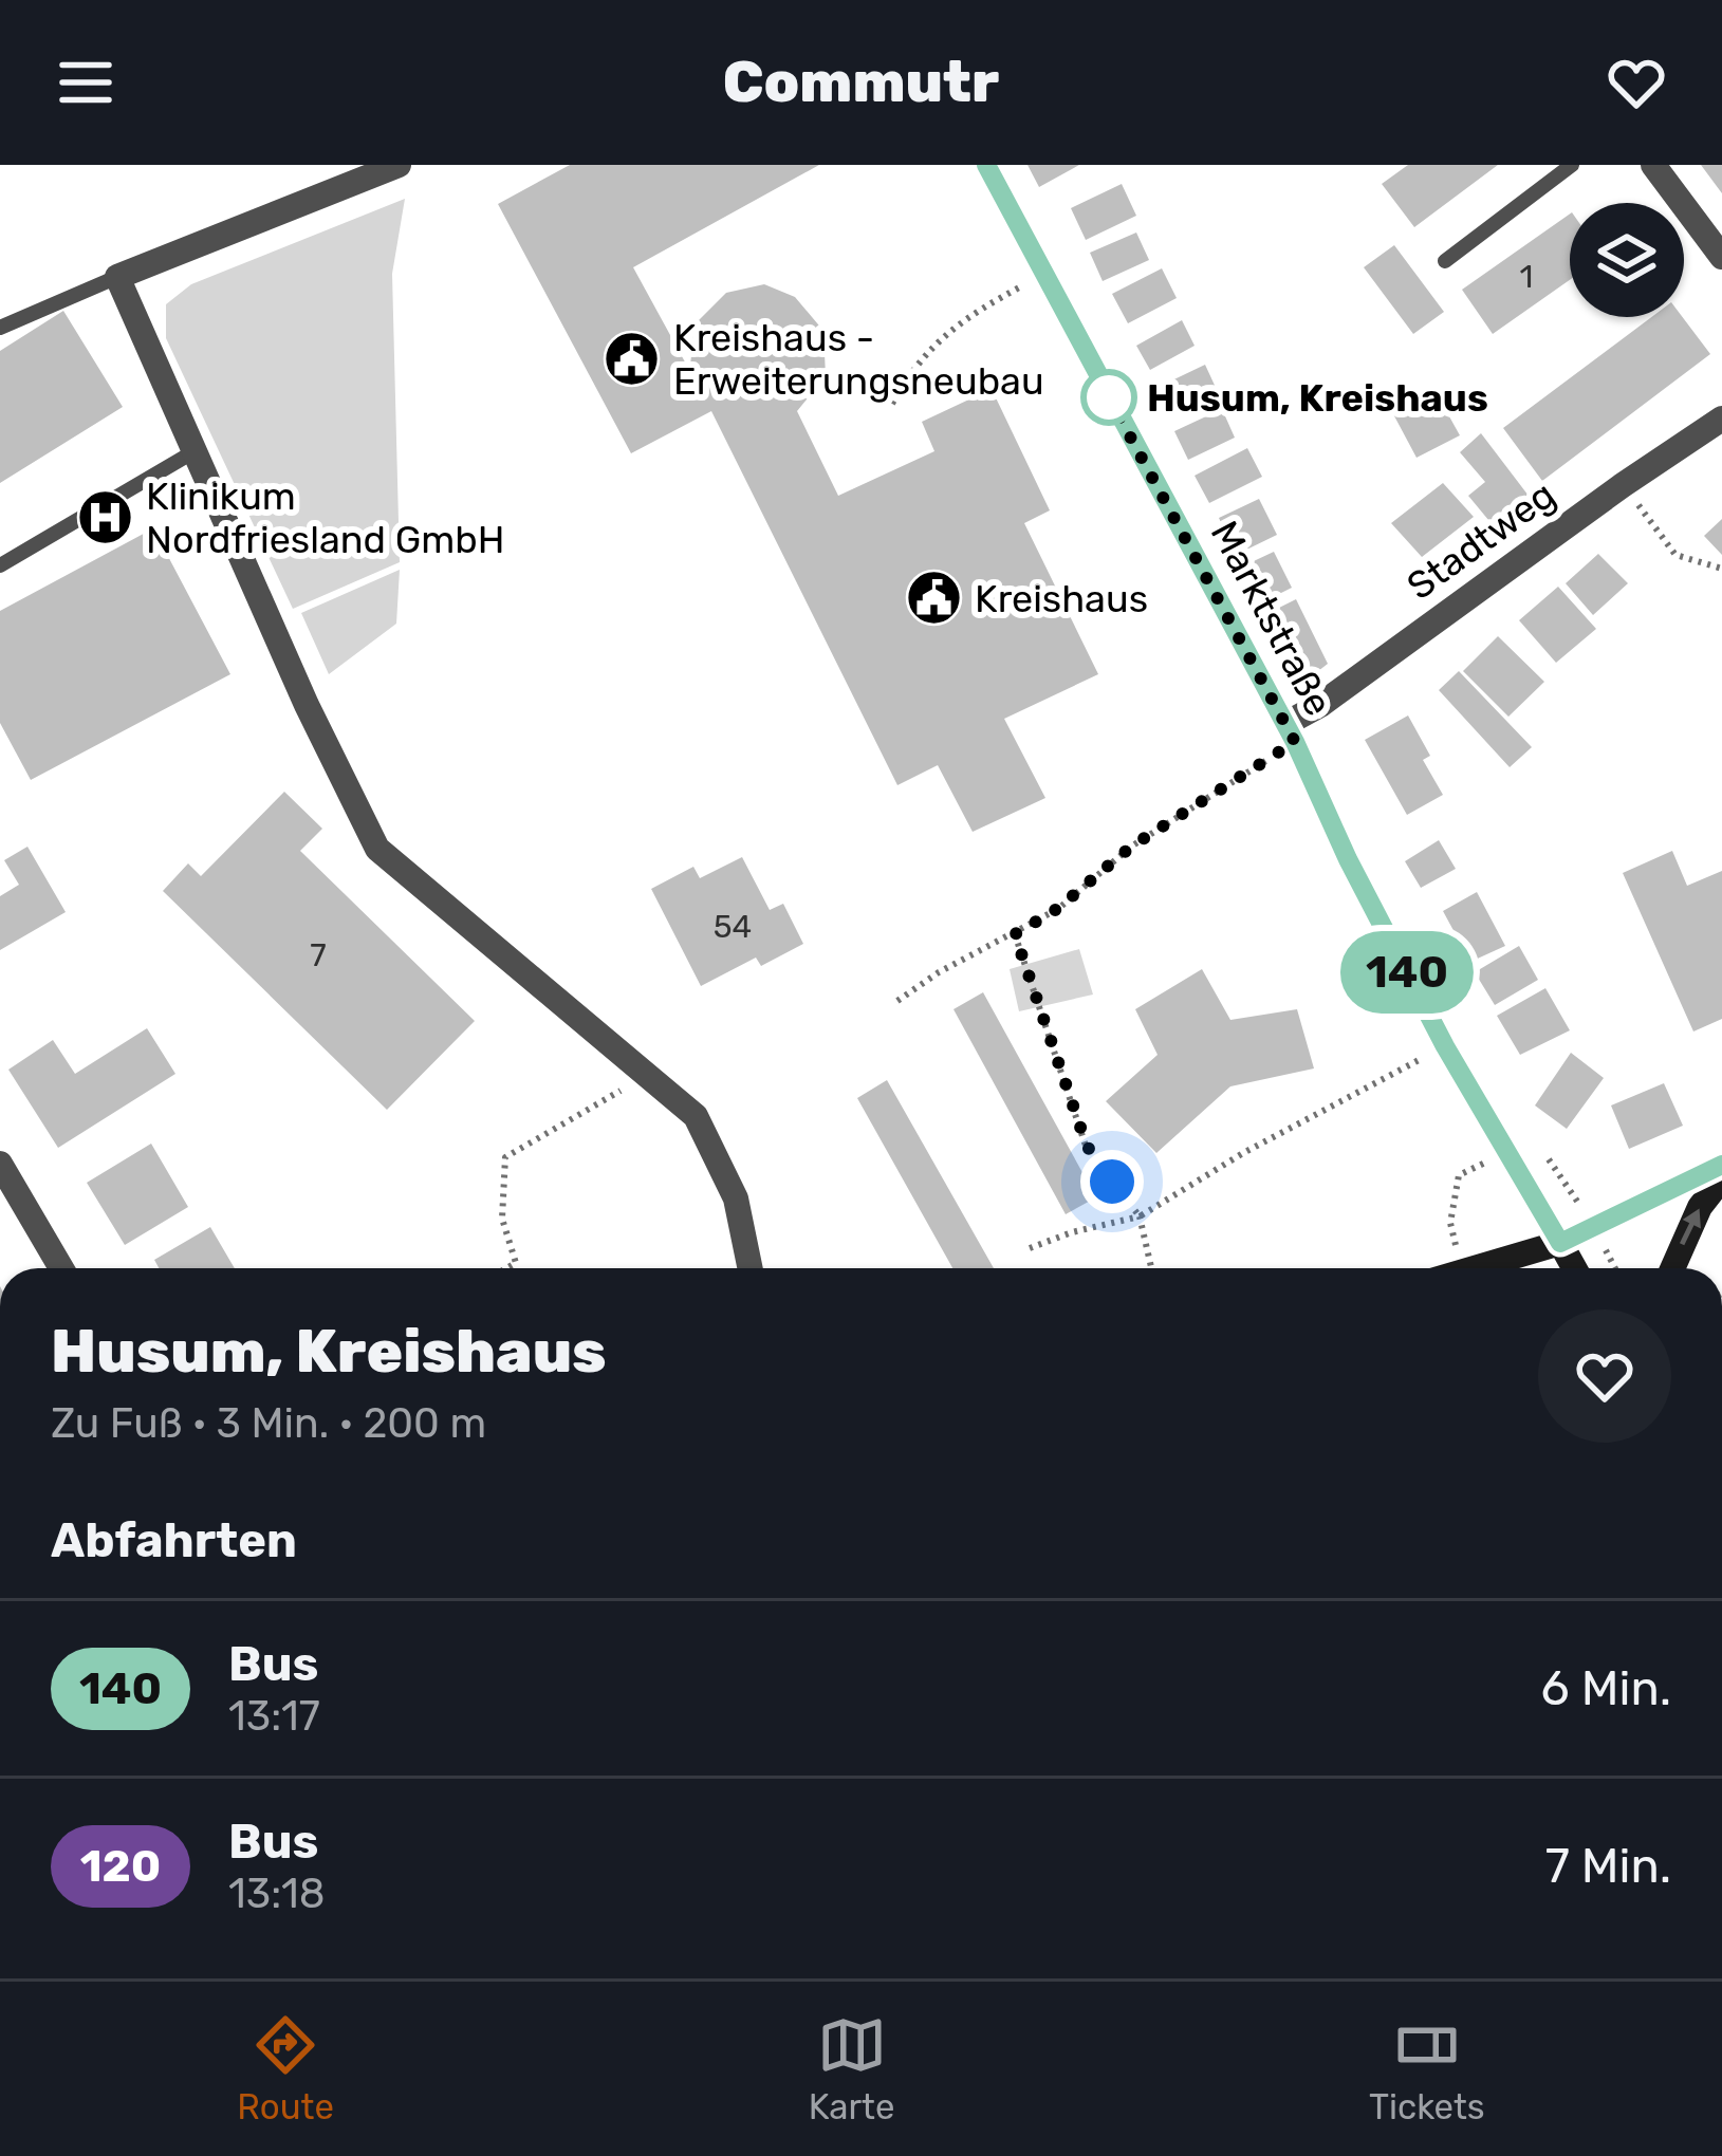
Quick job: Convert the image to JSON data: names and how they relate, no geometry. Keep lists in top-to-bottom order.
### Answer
{
  "streets": {
    "street": ["Stadtweg", "Marktstraße"]
  },
  "crossings": [
    ["Stadtweg", "Marktstraße"]
  ],
  "places": {
    "public building": ["Kreishaus - Erweiterungsneubau", "Kreishaus"],
    "other": ["Husum, Kreishaus"],
    "hospital": ["Klinikum Nordfriesland GmbH"]
  },
  "lines": ["bus line 140"],
  "house_numbers": ["1", "54", "7"],
  "page": {
    "header": "Commutr",
    "on_map": "140",
    "heading": [
      ["Husum, Kreishaus", "Zu Fuß · 3 Min. · 200 m"],
      "Abfahrten"
    ],
    "list": [
      {
        "mark": "140",
        "name": "Bus",
        "note": "13:17",
        "value": "6 Min."
      },
      {
        "mark": "120",
        "name": "Bus",
        "note": "13:18",
        "value": "7 Min."
      }
    ],
    "tabs": ["Route", "Karte", "Tickets"]
  }
}
